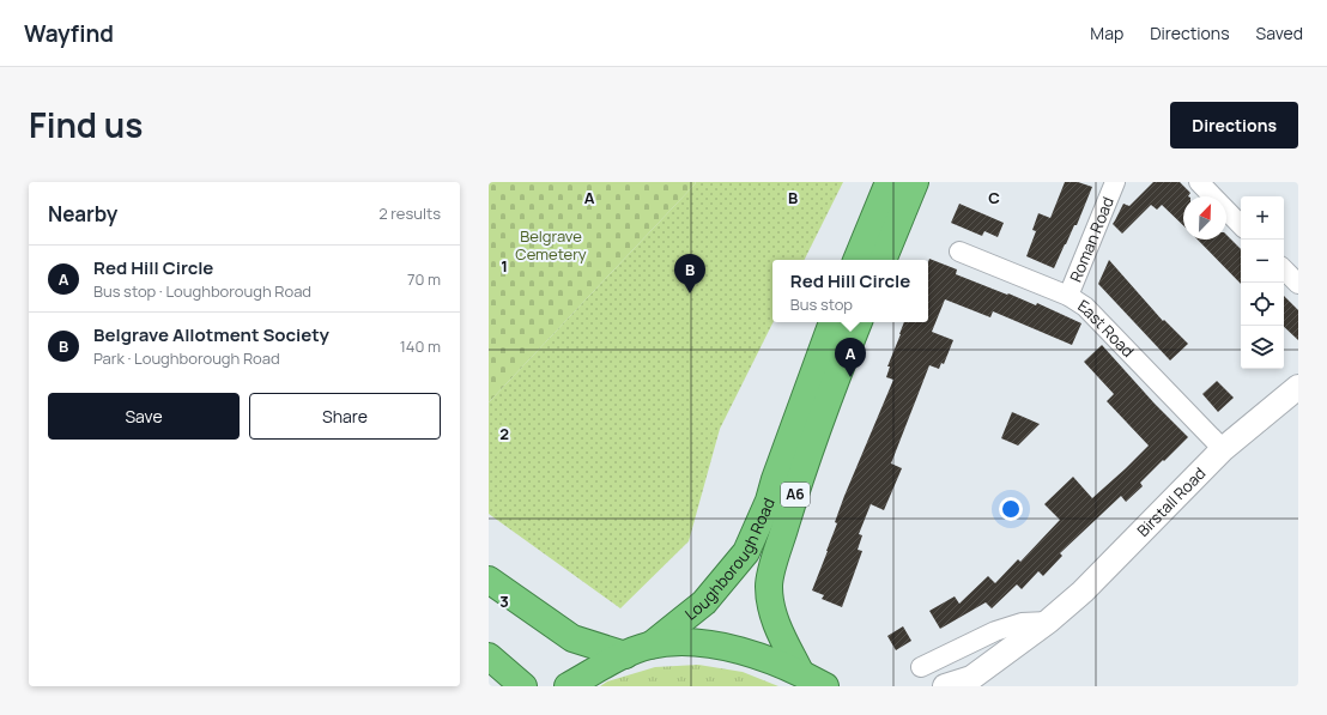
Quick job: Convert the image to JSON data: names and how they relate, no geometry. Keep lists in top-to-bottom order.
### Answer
{
  "streets": {
    "highway": ["A6", "Loughborough Road"],
    "street": ["Roman Road", "East Road", "Birstall Road"]
  },
  "crossings": [
    ["Roman Road", "East Road"],
    ["East Road", "Birstall Road"],
    ["A6", "Loughborough Road"]
  ],
  "parks": ["Belgrave Cemetery"],
  "north": "top right",
  "page": {
    "header": "Wayfind",
    "nav": ["Map", "Directions", "Saved"],
    "title": "Find us",
    "buttons": [
      "Directions",
      ["Save", "Share"]
    ],
    "heading": ["Nearby", "2 results"],
    "map_buttons": ["+", "−"],
    "list": [
      {
        "mark": "A",
        "name": "Red Hill Circle",
        "note": "Bus stop · Loughborough Road",
        "value": "70 m"
      },
      {
        "mark": "B",
        "name": "Belgrave Allotment Society",
        "note": "Park · Loughborough Road",
        "value": "140 m"
      }
    ],
    "pins": ["B", "A"],
    "popup": ["Red Hill Circle", "Bus stop"]
  },
  "grid": {
    "columns": ["A", "B", "C"],
    "rows": ["1", "2", "3"]
  }
}
